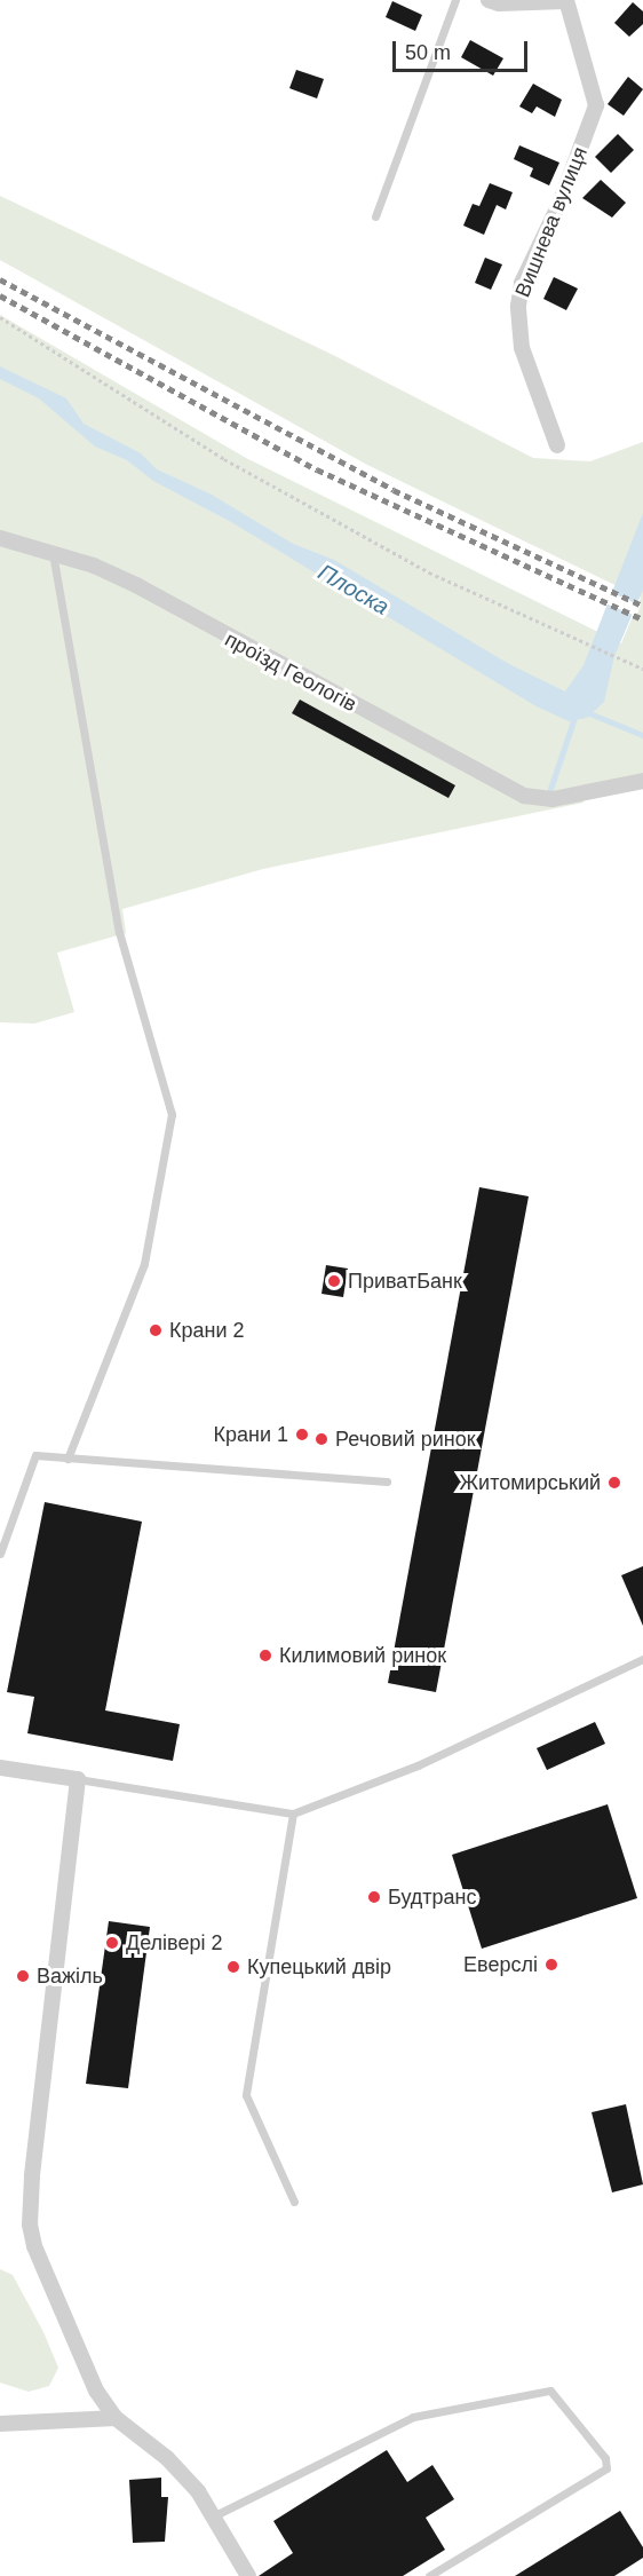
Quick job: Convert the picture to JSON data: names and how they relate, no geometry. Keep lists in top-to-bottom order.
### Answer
{
  "streets": {
    "street": ["Вишнева вулиця", "проїзд Геологів"]
  },
  "water": ["Плоска"],
  "places": [
    "ПриватБанк",
    "Крани 2",
    "Крани 1",
    "Речовий ринок",
    "Житомирський",
    "Килимовий ринок",
    "Будтранс",
    "Делівері 2",
    "Еверслі",
    "Купецький двір",
    "Важіль"
  ],
  "scale_bar": "50 m"
}
